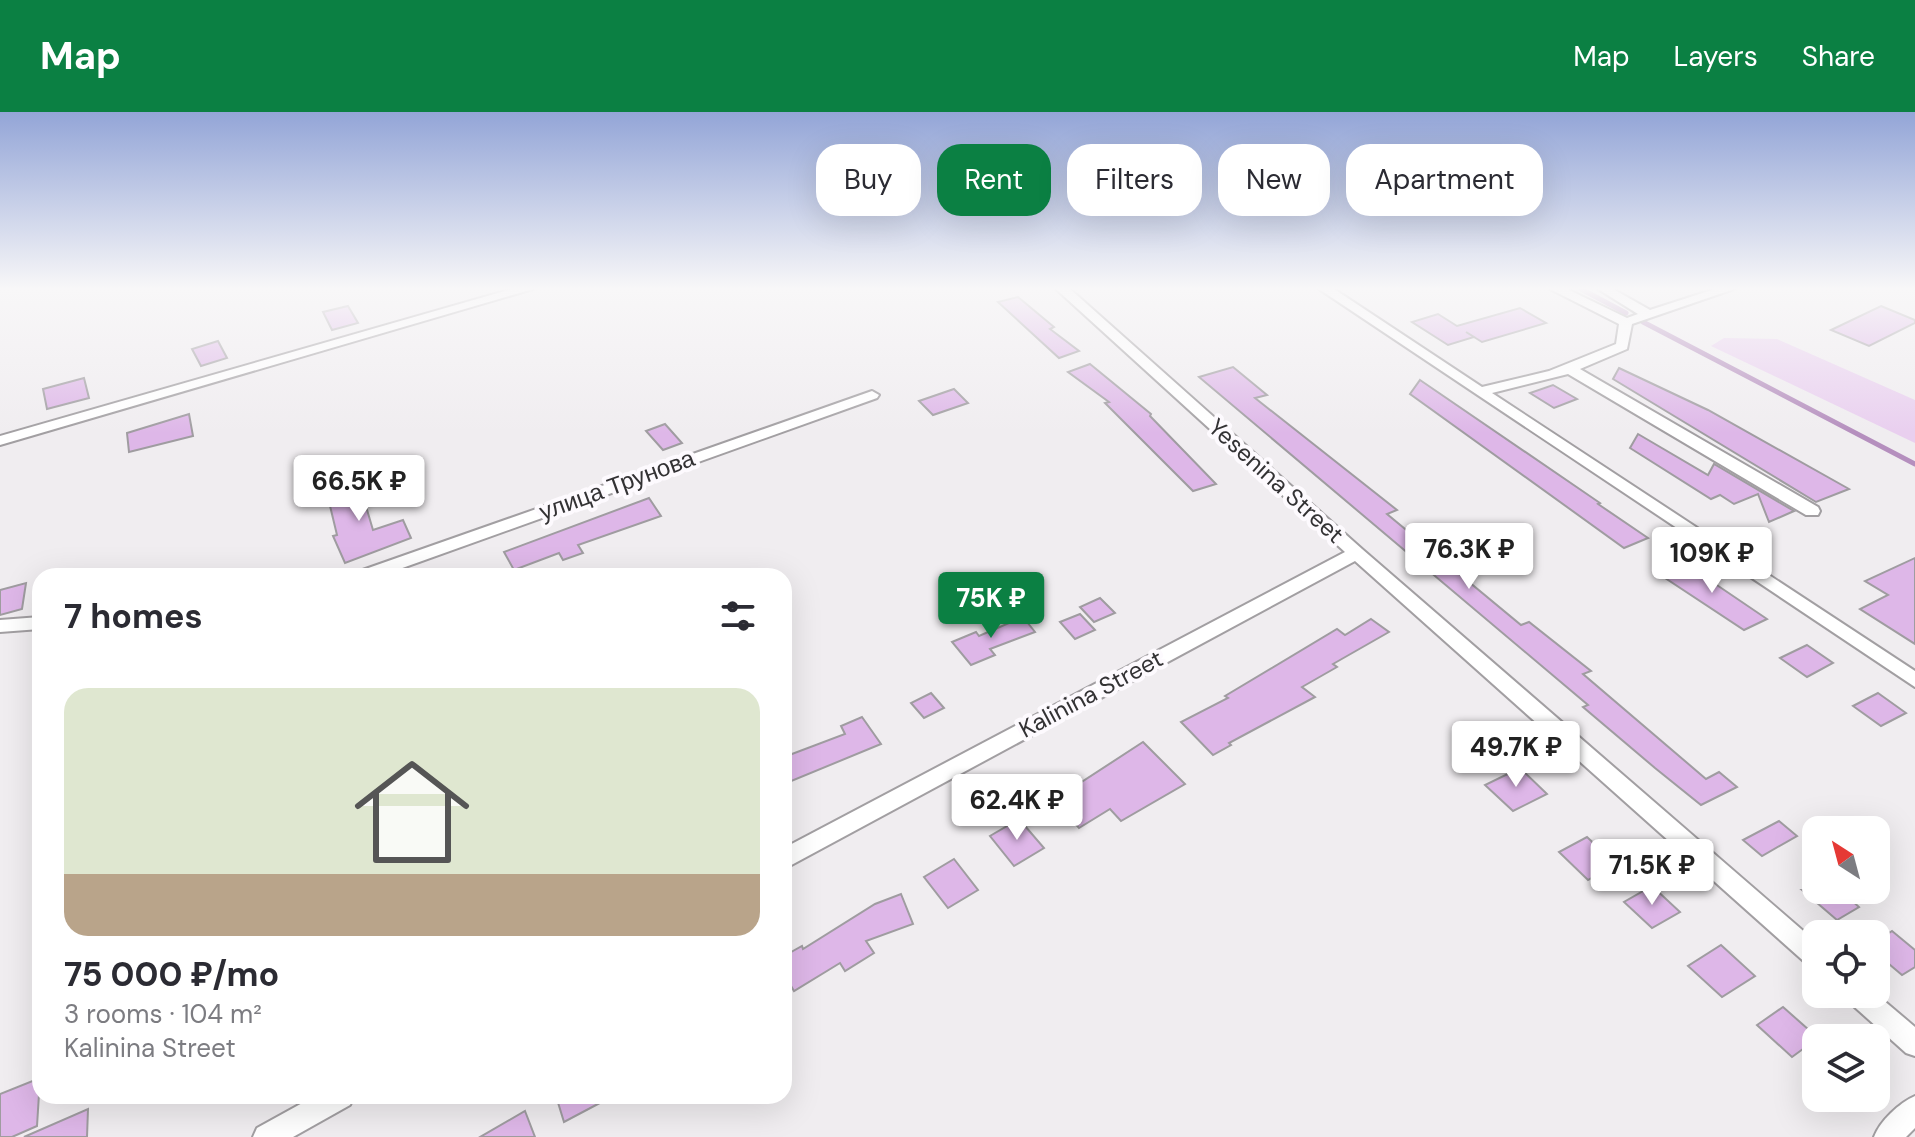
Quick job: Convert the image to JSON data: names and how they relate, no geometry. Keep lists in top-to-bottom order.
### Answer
{
  "streets": {
    "street": ["Yesenina Street", "улица Трунова", "Kalinina Street"]
  },
  "crossings": [
    ["Yesenina Street", "Kalinina Street"]
  ],
  "north": "top left",
  "page": {
    "header": "Map",
    "nav": ["Map", "Layers", "Share"],
    "chip": [
      "Buy",
      "Rent",
      "Filters",
      "New",
      "Apartment"
    ],
    "price": [
      "66.5K ₽",
      "76.3K ₽",
      "109K ₽",
      "75K ₽",
      "49.7K ₽",
      "62.4K ₽",
      "71.5K ₽"
    ],
    "heading": "7 homes",
    "list": [
      {
        "name": "75 000 ₽/mo",
        "note": "3 rooms · 104 m² · Kalinina Street"
      }
    ]
  }
}
